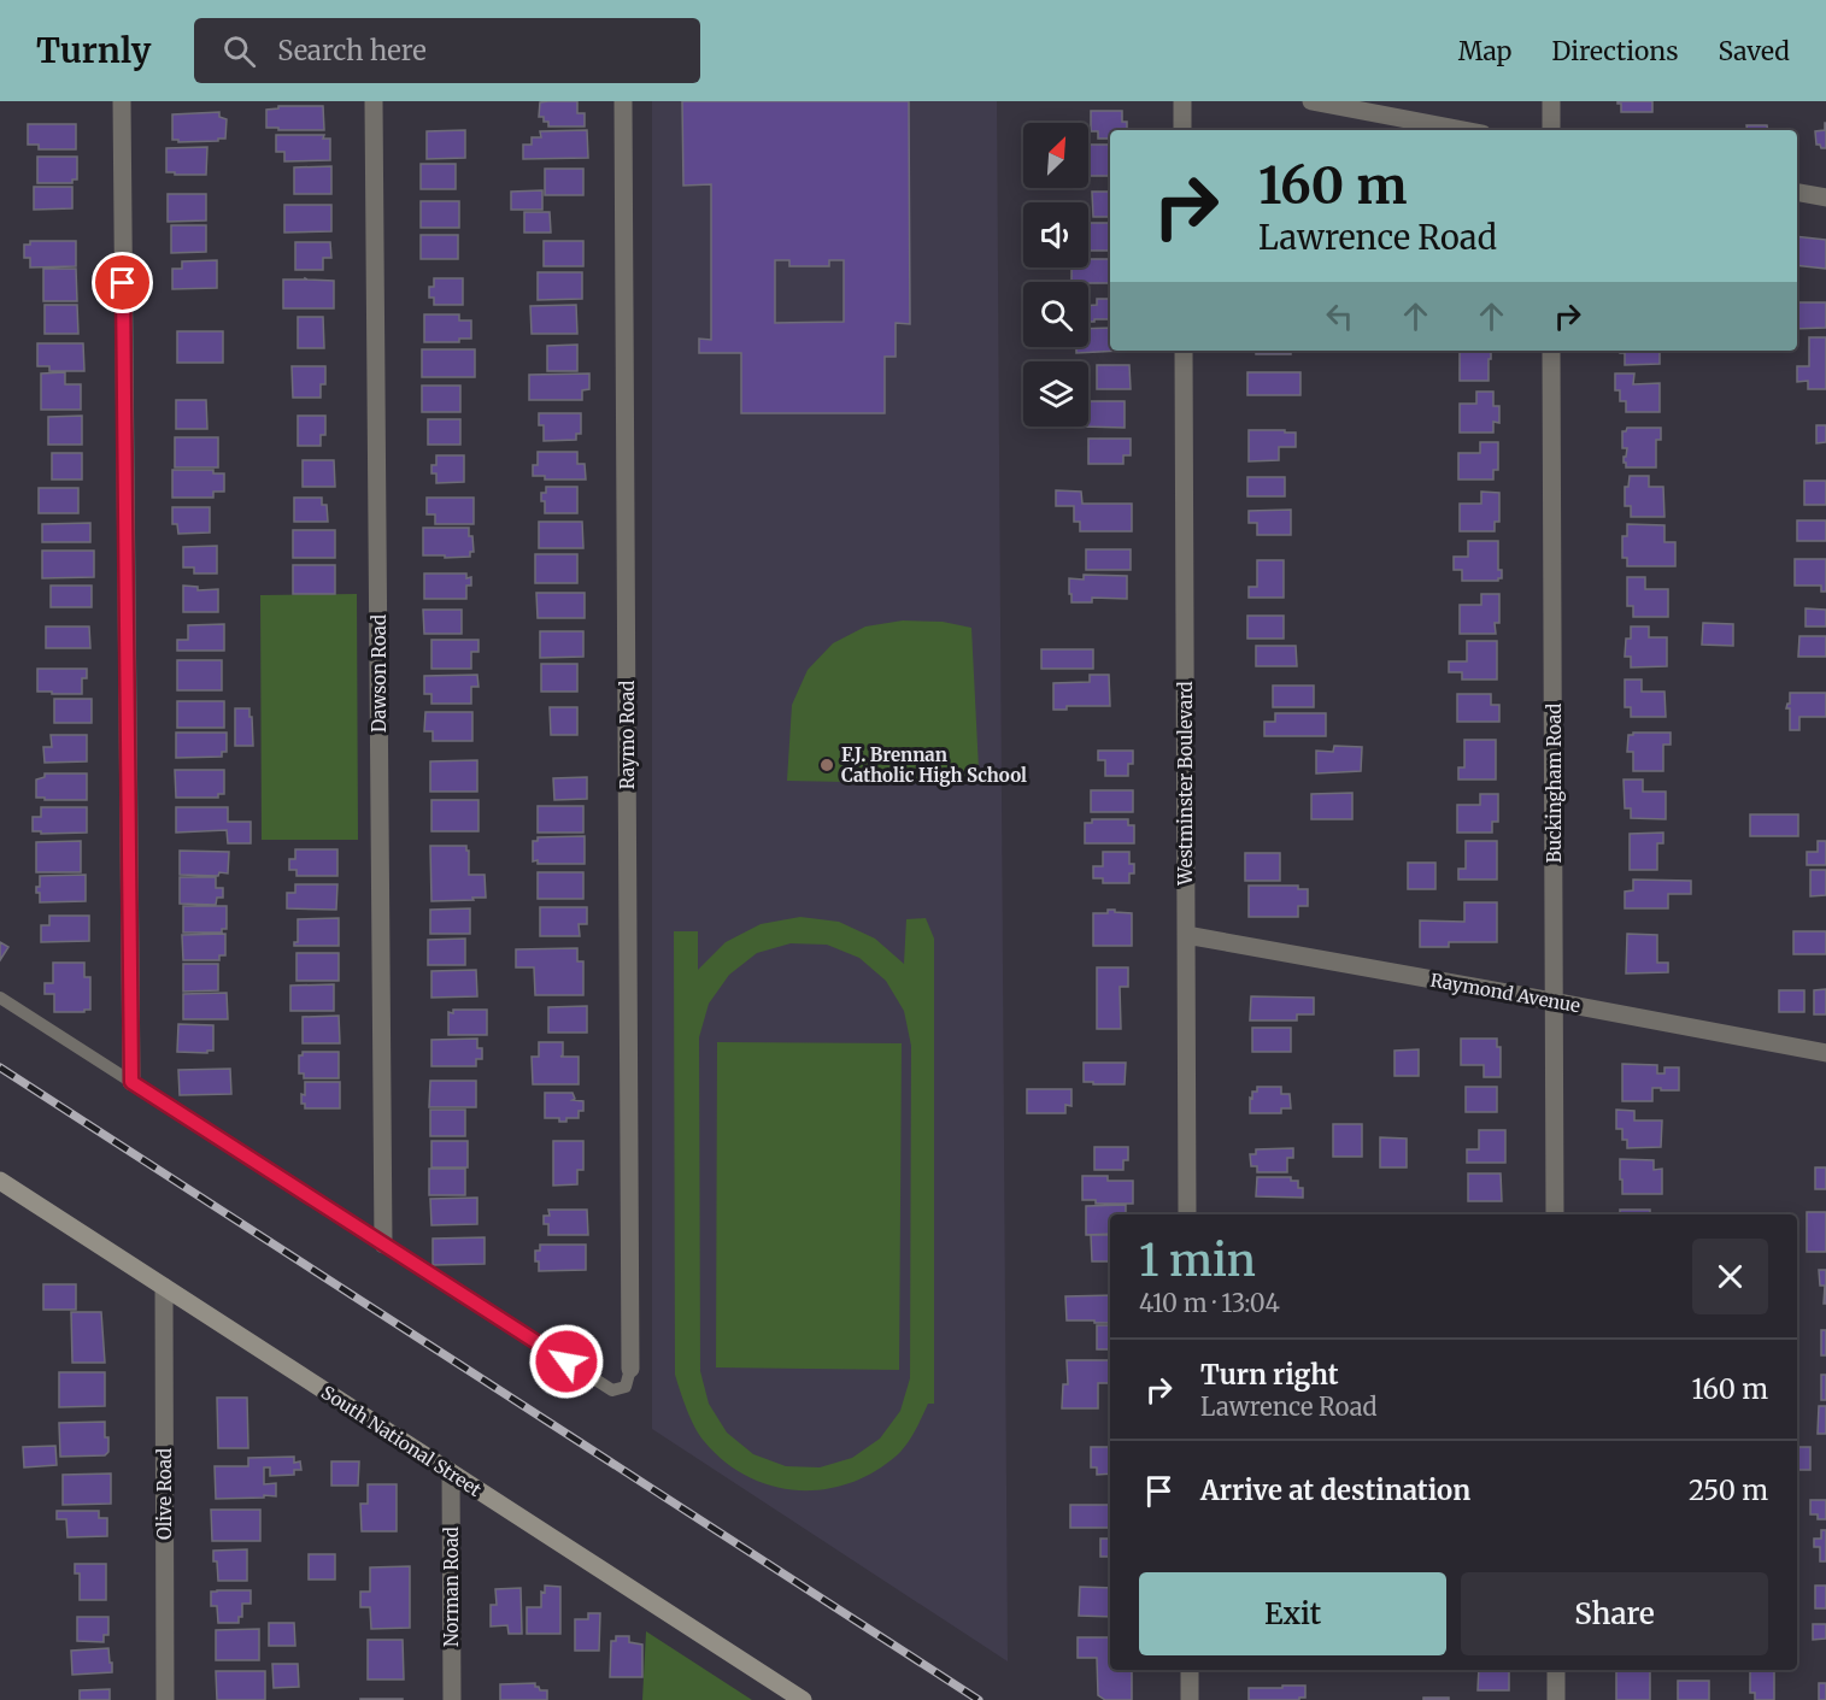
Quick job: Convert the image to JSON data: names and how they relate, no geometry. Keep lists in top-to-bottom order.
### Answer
{
  "streets": {
    "street": [
      "Dawson Road",
      "Raymo Road",
      "Westminster Boulevard",
      "Buckingham Road",
      "Raymond Avenue",
      "South National Street",
      "Olive Road",
      "Norman Road"
    ]
  },
  "crossings": [
    ["Westminster Boulevard", "Raymond Avenue"],
    ["Buckingham Road", "Raymond Avenue"],
    ["South National Street", "Olive Road"],
    ["South National Street", "Norman Road"]
  ],
  "places": ["F.J. Brennan Catholic High School"],
  "north": "top right",
  "page": {
    "header": "Turnly",
    "search": "Search here",
    "nav": ["Map", "Directions", "Saved"],
    "turn": ["160 m", "Lawrence Road"],
    "heading": ["1 min", "410 m · 13:04"],
    "list": [
      {
        "name": "Turn right",
        "note": "Lawrence Road",
        "value": "160 m"
      },
      {
        "name": "Arrive at destination",
        "value": "250 m"
      }
    ],
    "buttons": ["Exit", "Share"]
  }
}
